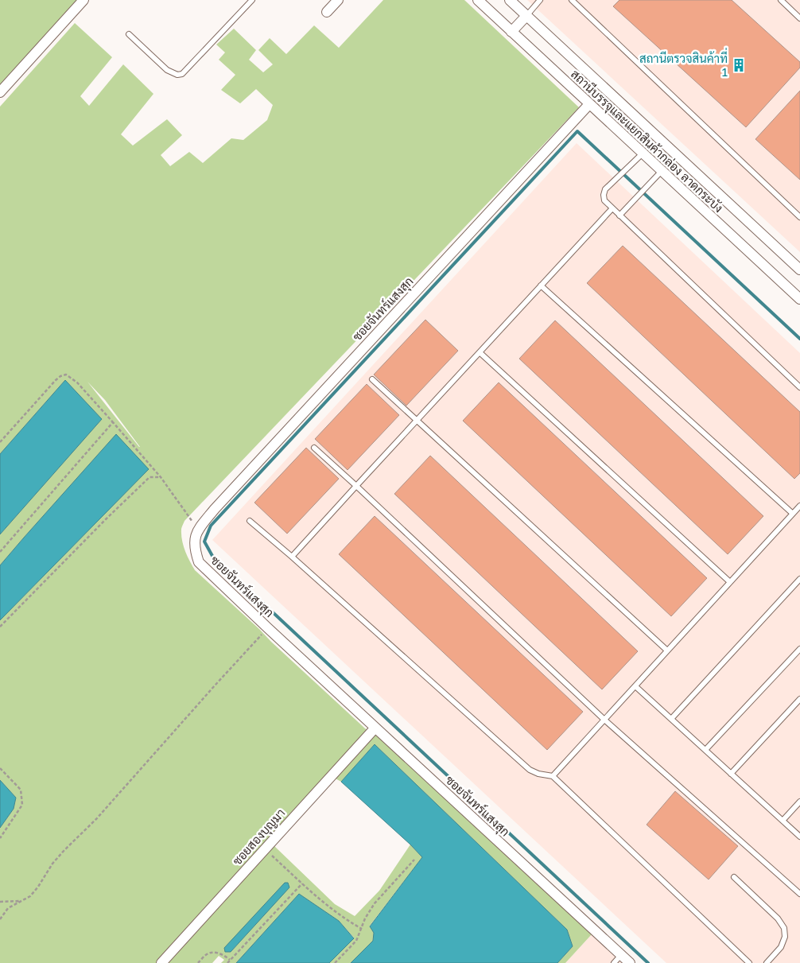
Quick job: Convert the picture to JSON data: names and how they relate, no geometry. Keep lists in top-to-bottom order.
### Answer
{
  "streets": {
    "street": ["สถานีบรรจุและแยกสินค้ากล่อง ลาดกระบัง", "ซอยจันทร์แสงสุก", "ซอยสองบุญมา"]
  },
  "crossings": [
    ["สถานีบรรจุและแยกสินค้ากล่อง ลาดกระบัง", "ซอยจันทร์แสงสุก"],
    ["ซอยจันทร์แสงสุก", "ซอยสองบุญมา"]
  ],
  "places": {
    "building": ["สถานีตรวจสินค้าที่ 1"]
  }
}
